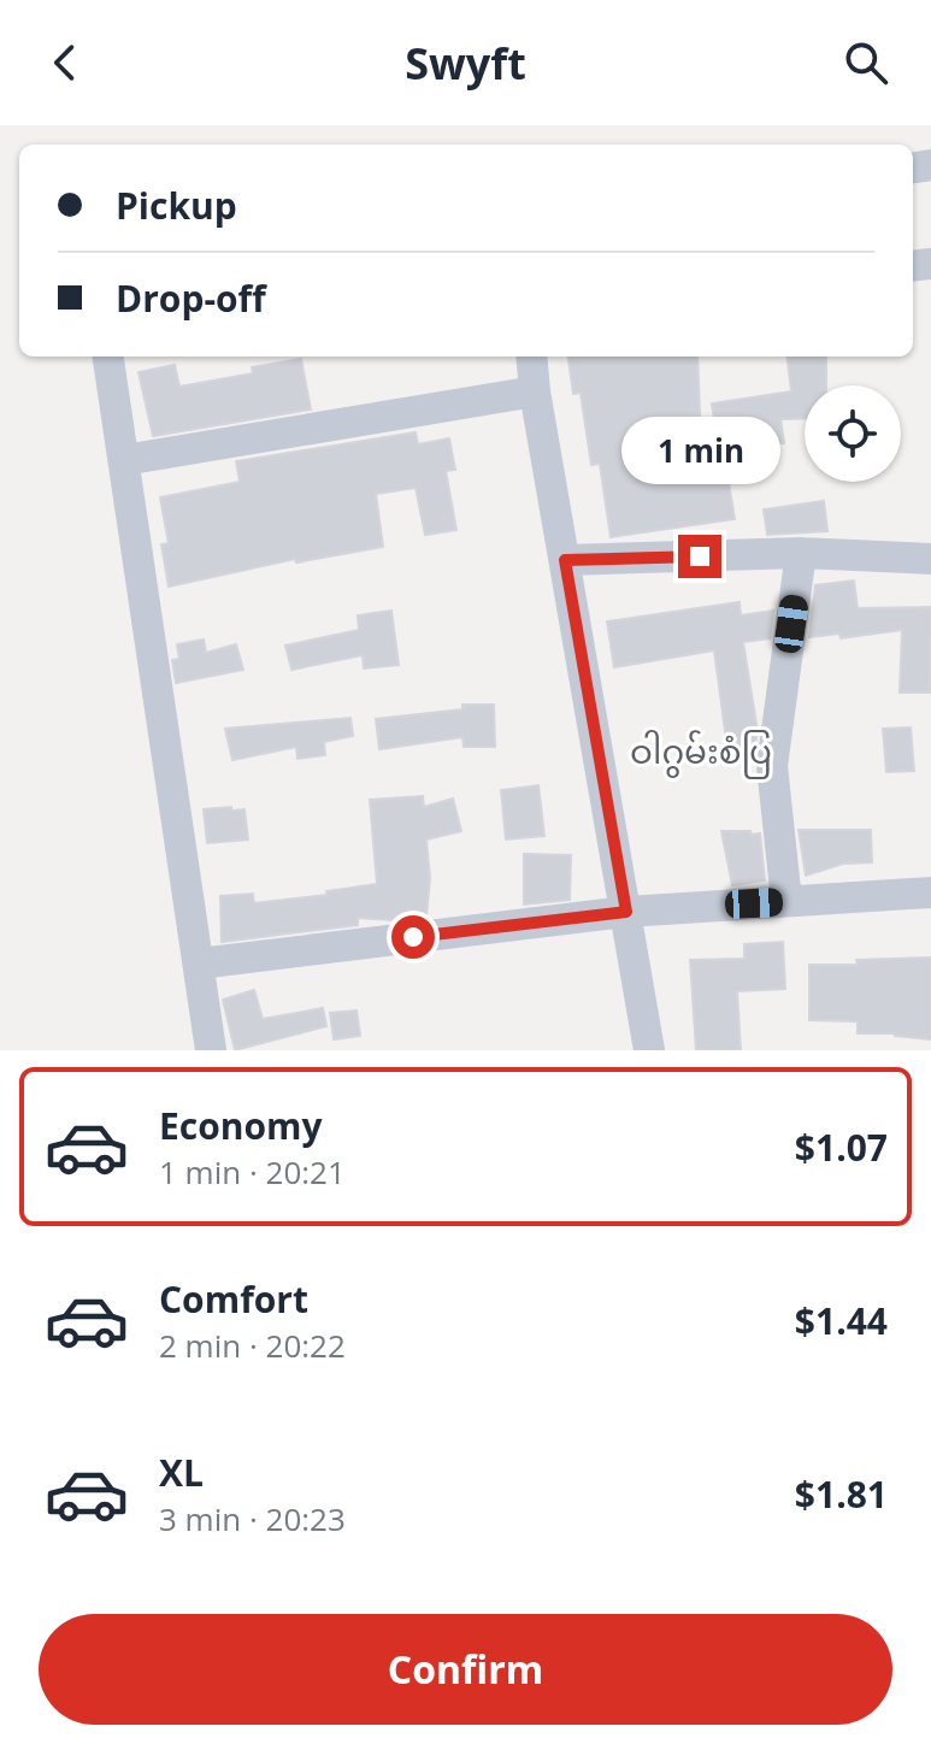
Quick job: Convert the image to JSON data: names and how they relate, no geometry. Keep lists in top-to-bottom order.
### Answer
{
  "districts": ["ဝါဂွမ်းစံပြ"],
  "page": {
    "header": "Swyft",
    "banner": ["Pickup", "Drop-off"],
    "bubble": "1 min",
    "list": [
      {
        "name": "Economy",
        "note": "1 min · 20:21",
        "value": "$1.07"
      },
      {
        "name": "Comfort",
        "note": "2 min · 20:22",
        "value": "$1.44"
      },
      {
        "name": "XL",
        "note": "3 min · 20:23",
        "value": "$1.81"
      }
    ],
    "buttons": "Confirm"
  }
}
